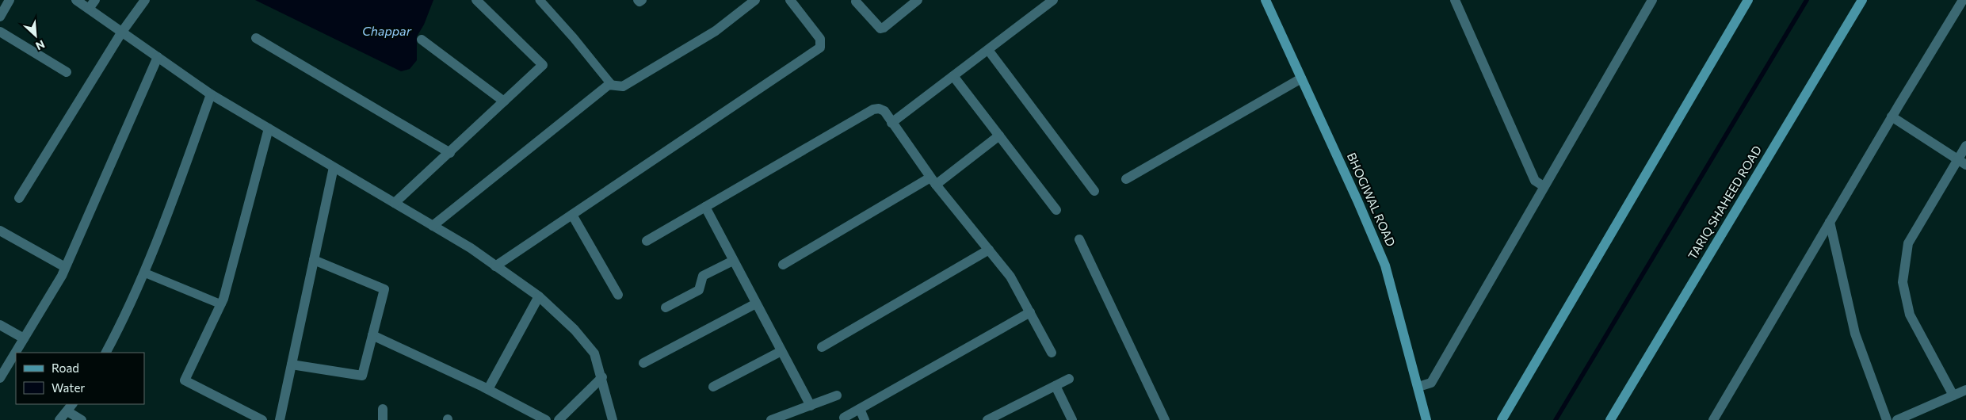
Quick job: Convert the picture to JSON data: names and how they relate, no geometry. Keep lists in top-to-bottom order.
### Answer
{
  "streets": {
    "main road": ["BHOGIWAL ROAD", "TARIQ SHAHEED ROAD"]
  },
  "water": ["Chappar"],
  "legend": ["Road", "Water"],
  "north": "bottom right"
}
